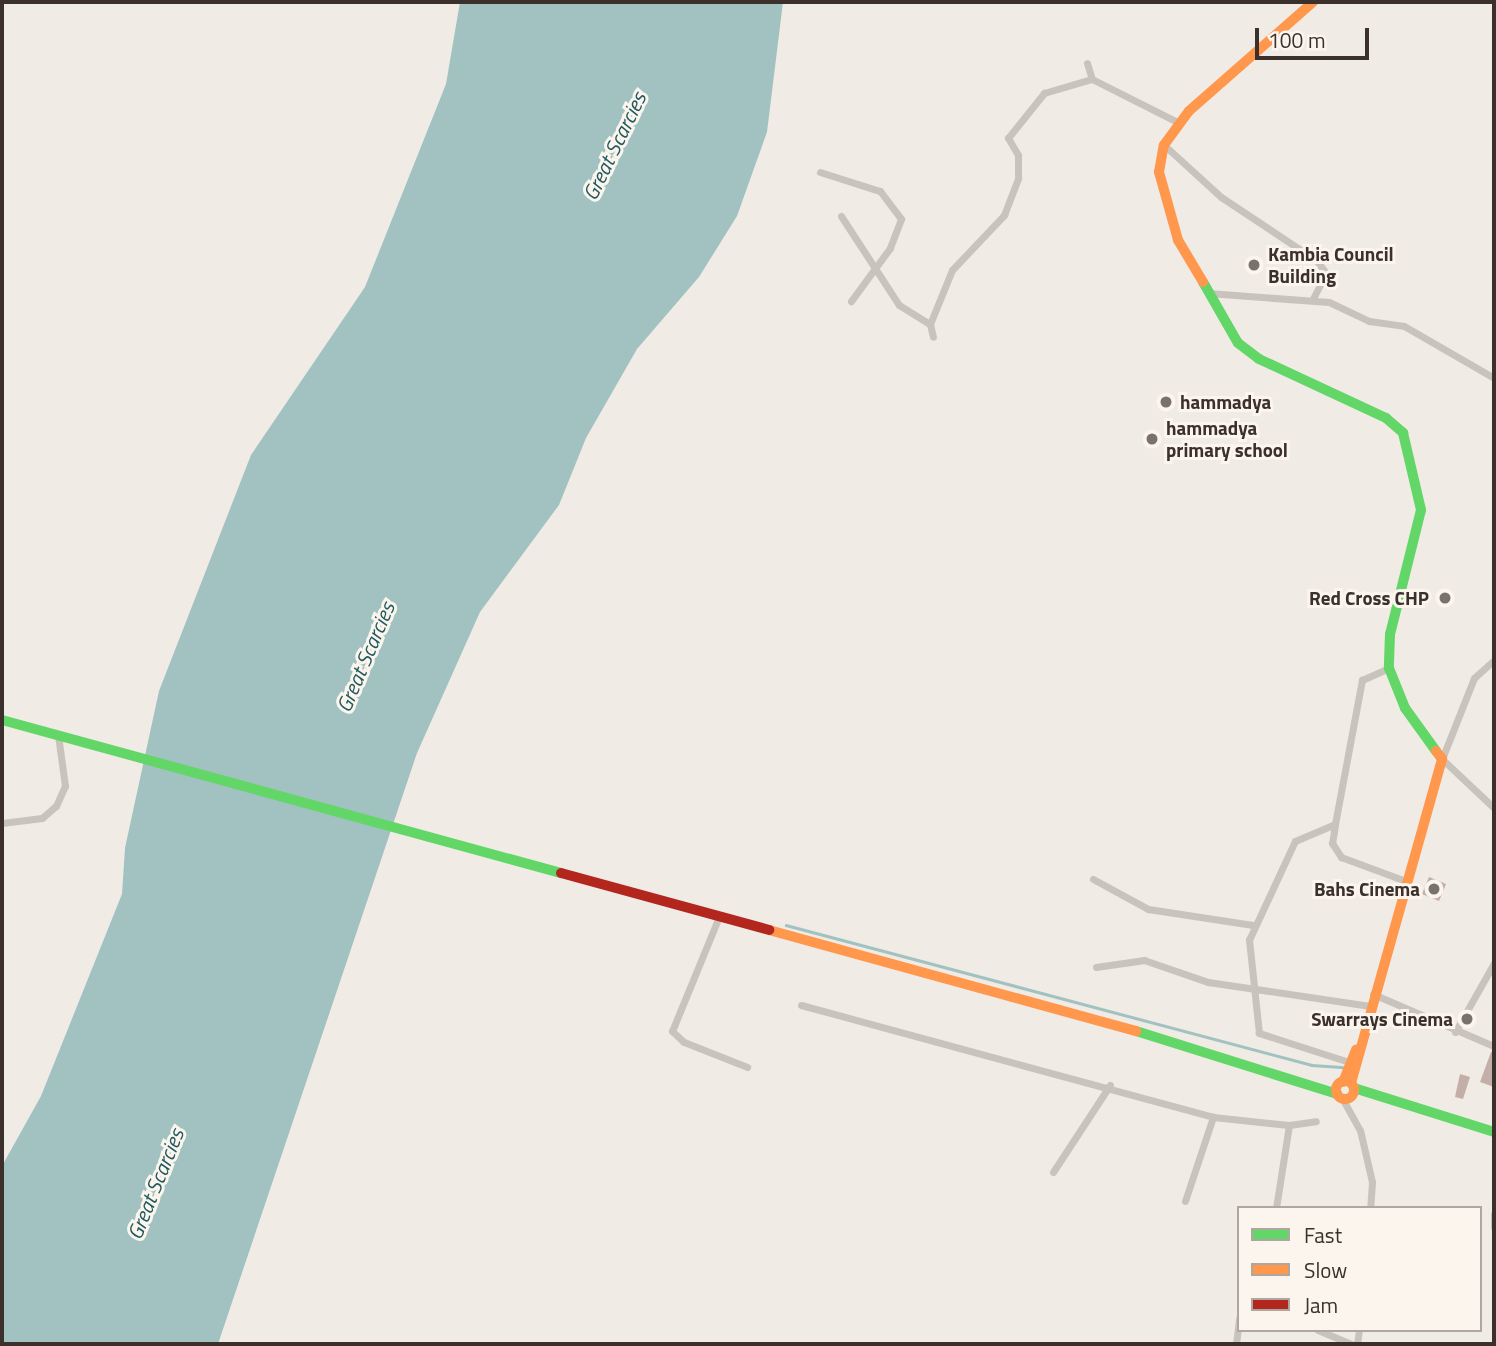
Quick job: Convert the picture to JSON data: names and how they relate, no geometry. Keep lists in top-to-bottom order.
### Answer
{
  "water": ["Great Scarcies"],
  "places": [
    "Kambia Council Building",
    "hammadya",
    "hammadya primary school",
    "Red Cross CHP",
    "Bahs Cinema",
    "Swarrays Cinema"
  ],
  "legend": ["Fast", "Slow", "Jam"],
  "scale_bar": "100 m"
}
